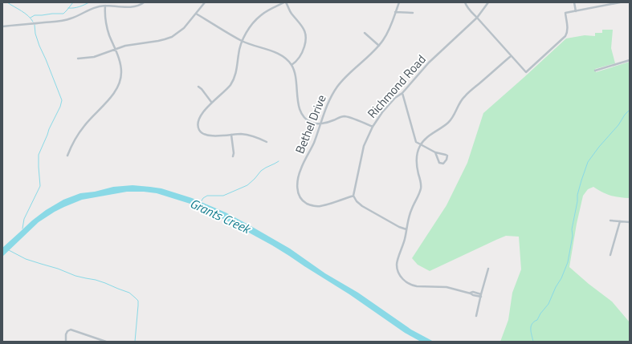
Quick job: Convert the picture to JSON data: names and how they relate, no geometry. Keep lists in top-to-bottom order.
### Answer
{
  "streets": {
    "street": ["Richmond Road", "Bethel Drive"]
  },
  "crossings": [
    ["Richmond Road", "Bethel Drive"]
  ],
  "water": ["Grants Creek"]
}
